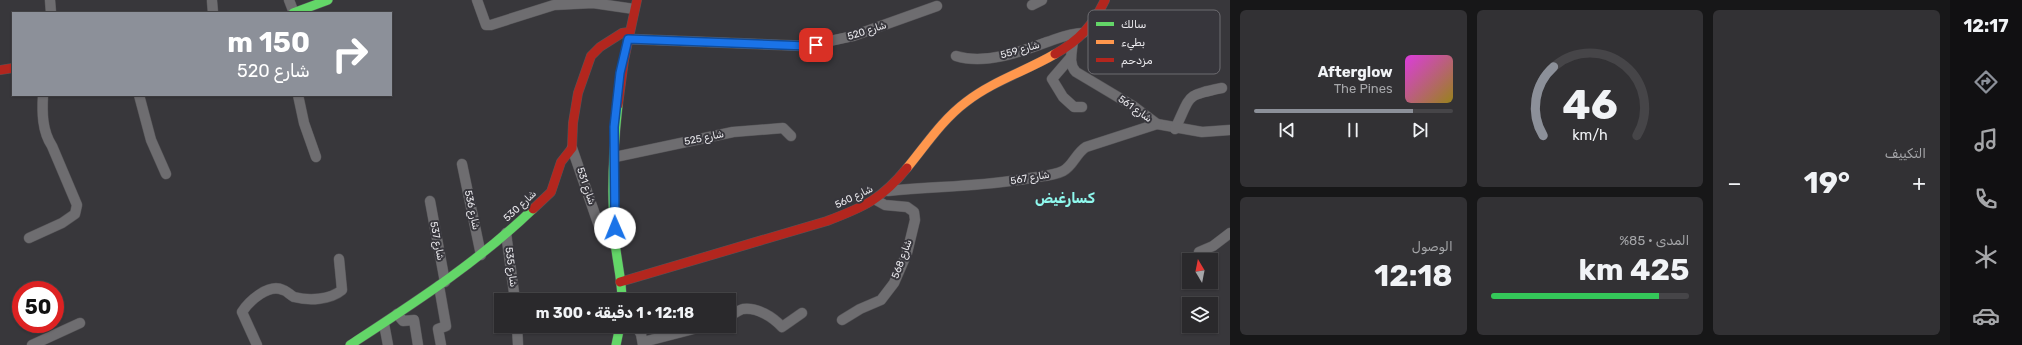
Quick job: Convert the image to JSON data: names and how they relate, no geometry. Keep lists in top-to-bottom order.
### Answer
{
  "streets": {
    "main road": ["شارع 560", "شارع 530"],
    "street": [
      "شارع 520",
      "شارع 559",
      "شارع 561",
      "شارع 525",
      "شارع 567",
      "شارع 531",
      "شارع 536",
      "شارع 537",
      "شارع 568",
      "شارع 535"
    ]
  },
  "crossings": [
    ["شارع 559", "شارع 560"],
    ["شارع 561", "شارع 567"],
    ["شارع 567", "شارع 560"],
    ["شارع 531", "شارع 530"],
    ["شارع 560", "شارع 568"],
    ["شارع 530", "شارع 536"],
    ["شارع 530", "شارع 537"],
    ["شارع 530", "شارع 535"]
  ],
  "districts": ["كسارغيض"],
  "legend": ["سالك", "بطيء", "مزدحم"],
  "north": "top",
  "page": {
    "tabs": "12:17",
    "tile": [
      "التكييف",
      ["المدى · 85%", "425 km"],
      ["الوصول", "12:18"]
    ],
    "turn": ["150 m", "شارع 520"],
    "song": ["Afterglow", "The Pines"],
    "heat": ["−", "19°", "+"],
    "limit": "50",
    "trip": "12:18 · 1 دقيقة · 300 m",
    "gauge": ["46", "km/h"]
  }
}
